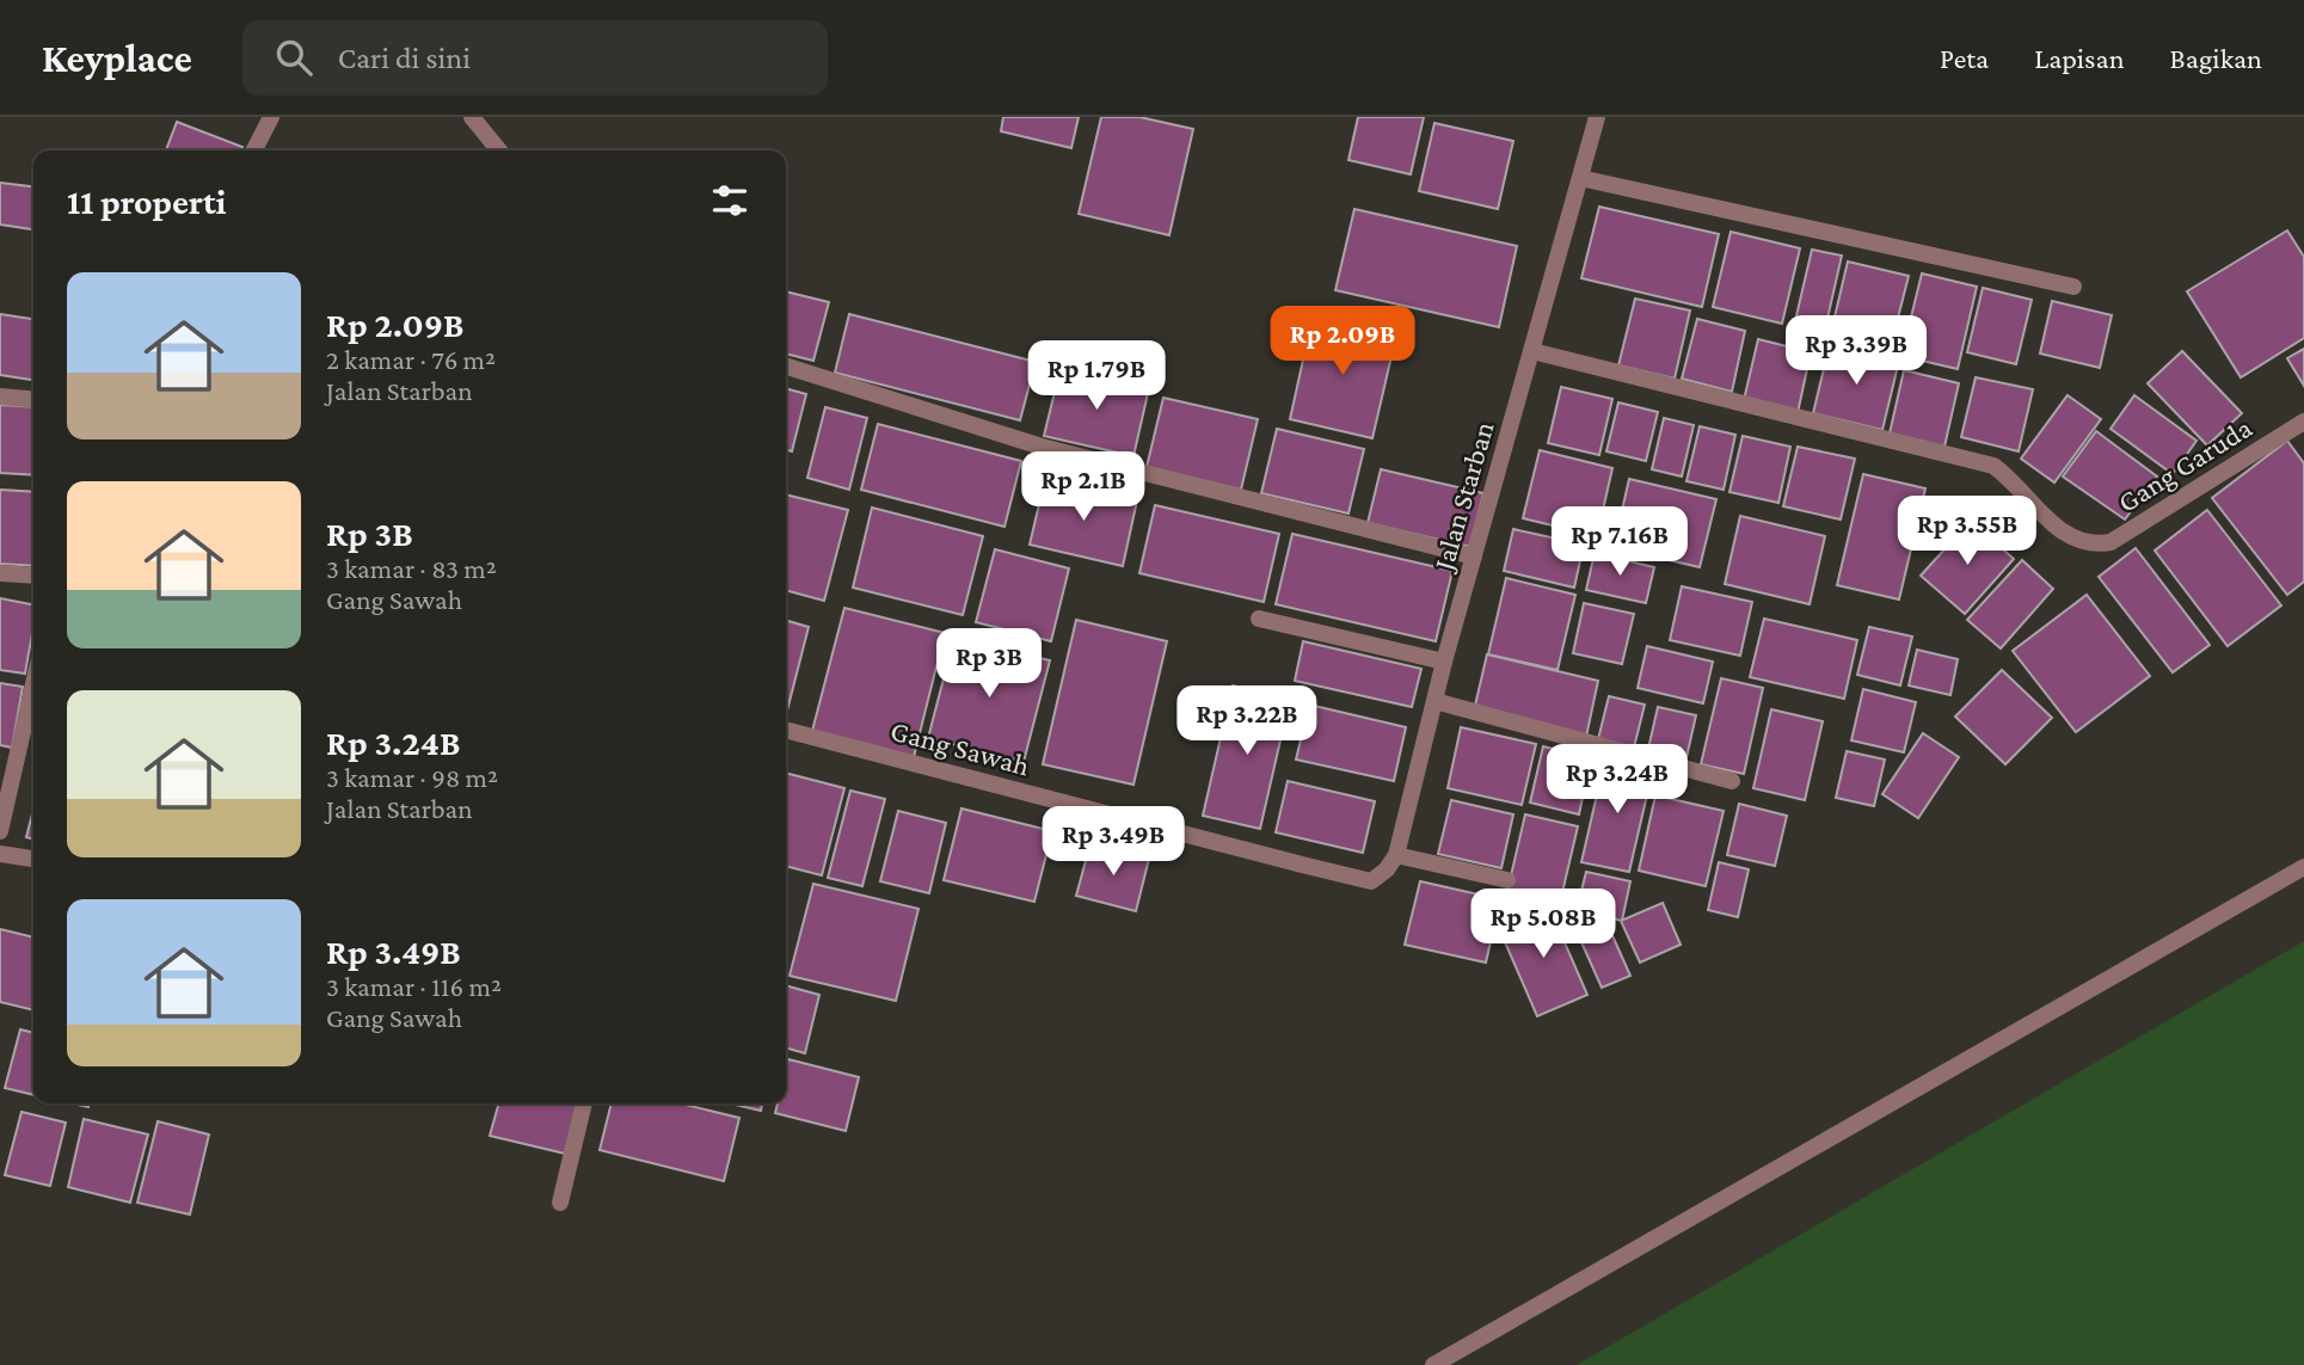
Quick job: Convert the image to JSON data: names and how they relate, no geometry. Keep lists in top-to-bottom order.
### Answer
{
  "streets": {
    "street": ["Gang Garuda", "Jalan Starban", "Gang Sawah"]
  },
  "crossings": [
    ["Gang Garuda", "Jalan Starban"],
    ["Jalan Starban", "Gang Sawah"]
  ],
  "page": {
    "header": "Keyplace",
    "search": "Cari di sini",
    "nav": ["Peta", "Lapisan", "Bagikan"],
    "heading": "11 properti",
    "list": [
      {
        "name": "Rp 2.09B",
        "note": "2 kamar · 76 m² · Jalan Starban"
      },
      {
        "name": "Rp 3B",
        "note": "3 kamar · 83 m² · Gang Sawah"
      },
      {
        "name": "Rp 3.24B",
        "note": "3 kamar · 98 m² · Jalan Starban"
      },
      {
        "name": "Rp 3.49B",
        "note": "3 kamar · 116 m² · Gang Sawah"
      }
    ],
    "price": [
      "Rp 2.09B",
      "Rp 3.39B",
      "Rp 1.79B",
      "Rp 2.1B",
      "Rp 3.55B",
      "Rp 7.16B",
      "Rp 3B",
      "Rp 3.22B",
      "Rp 3.24B",
      "Rp 3.49B",
      "Rp 5.08B"
    ]
  }
}
